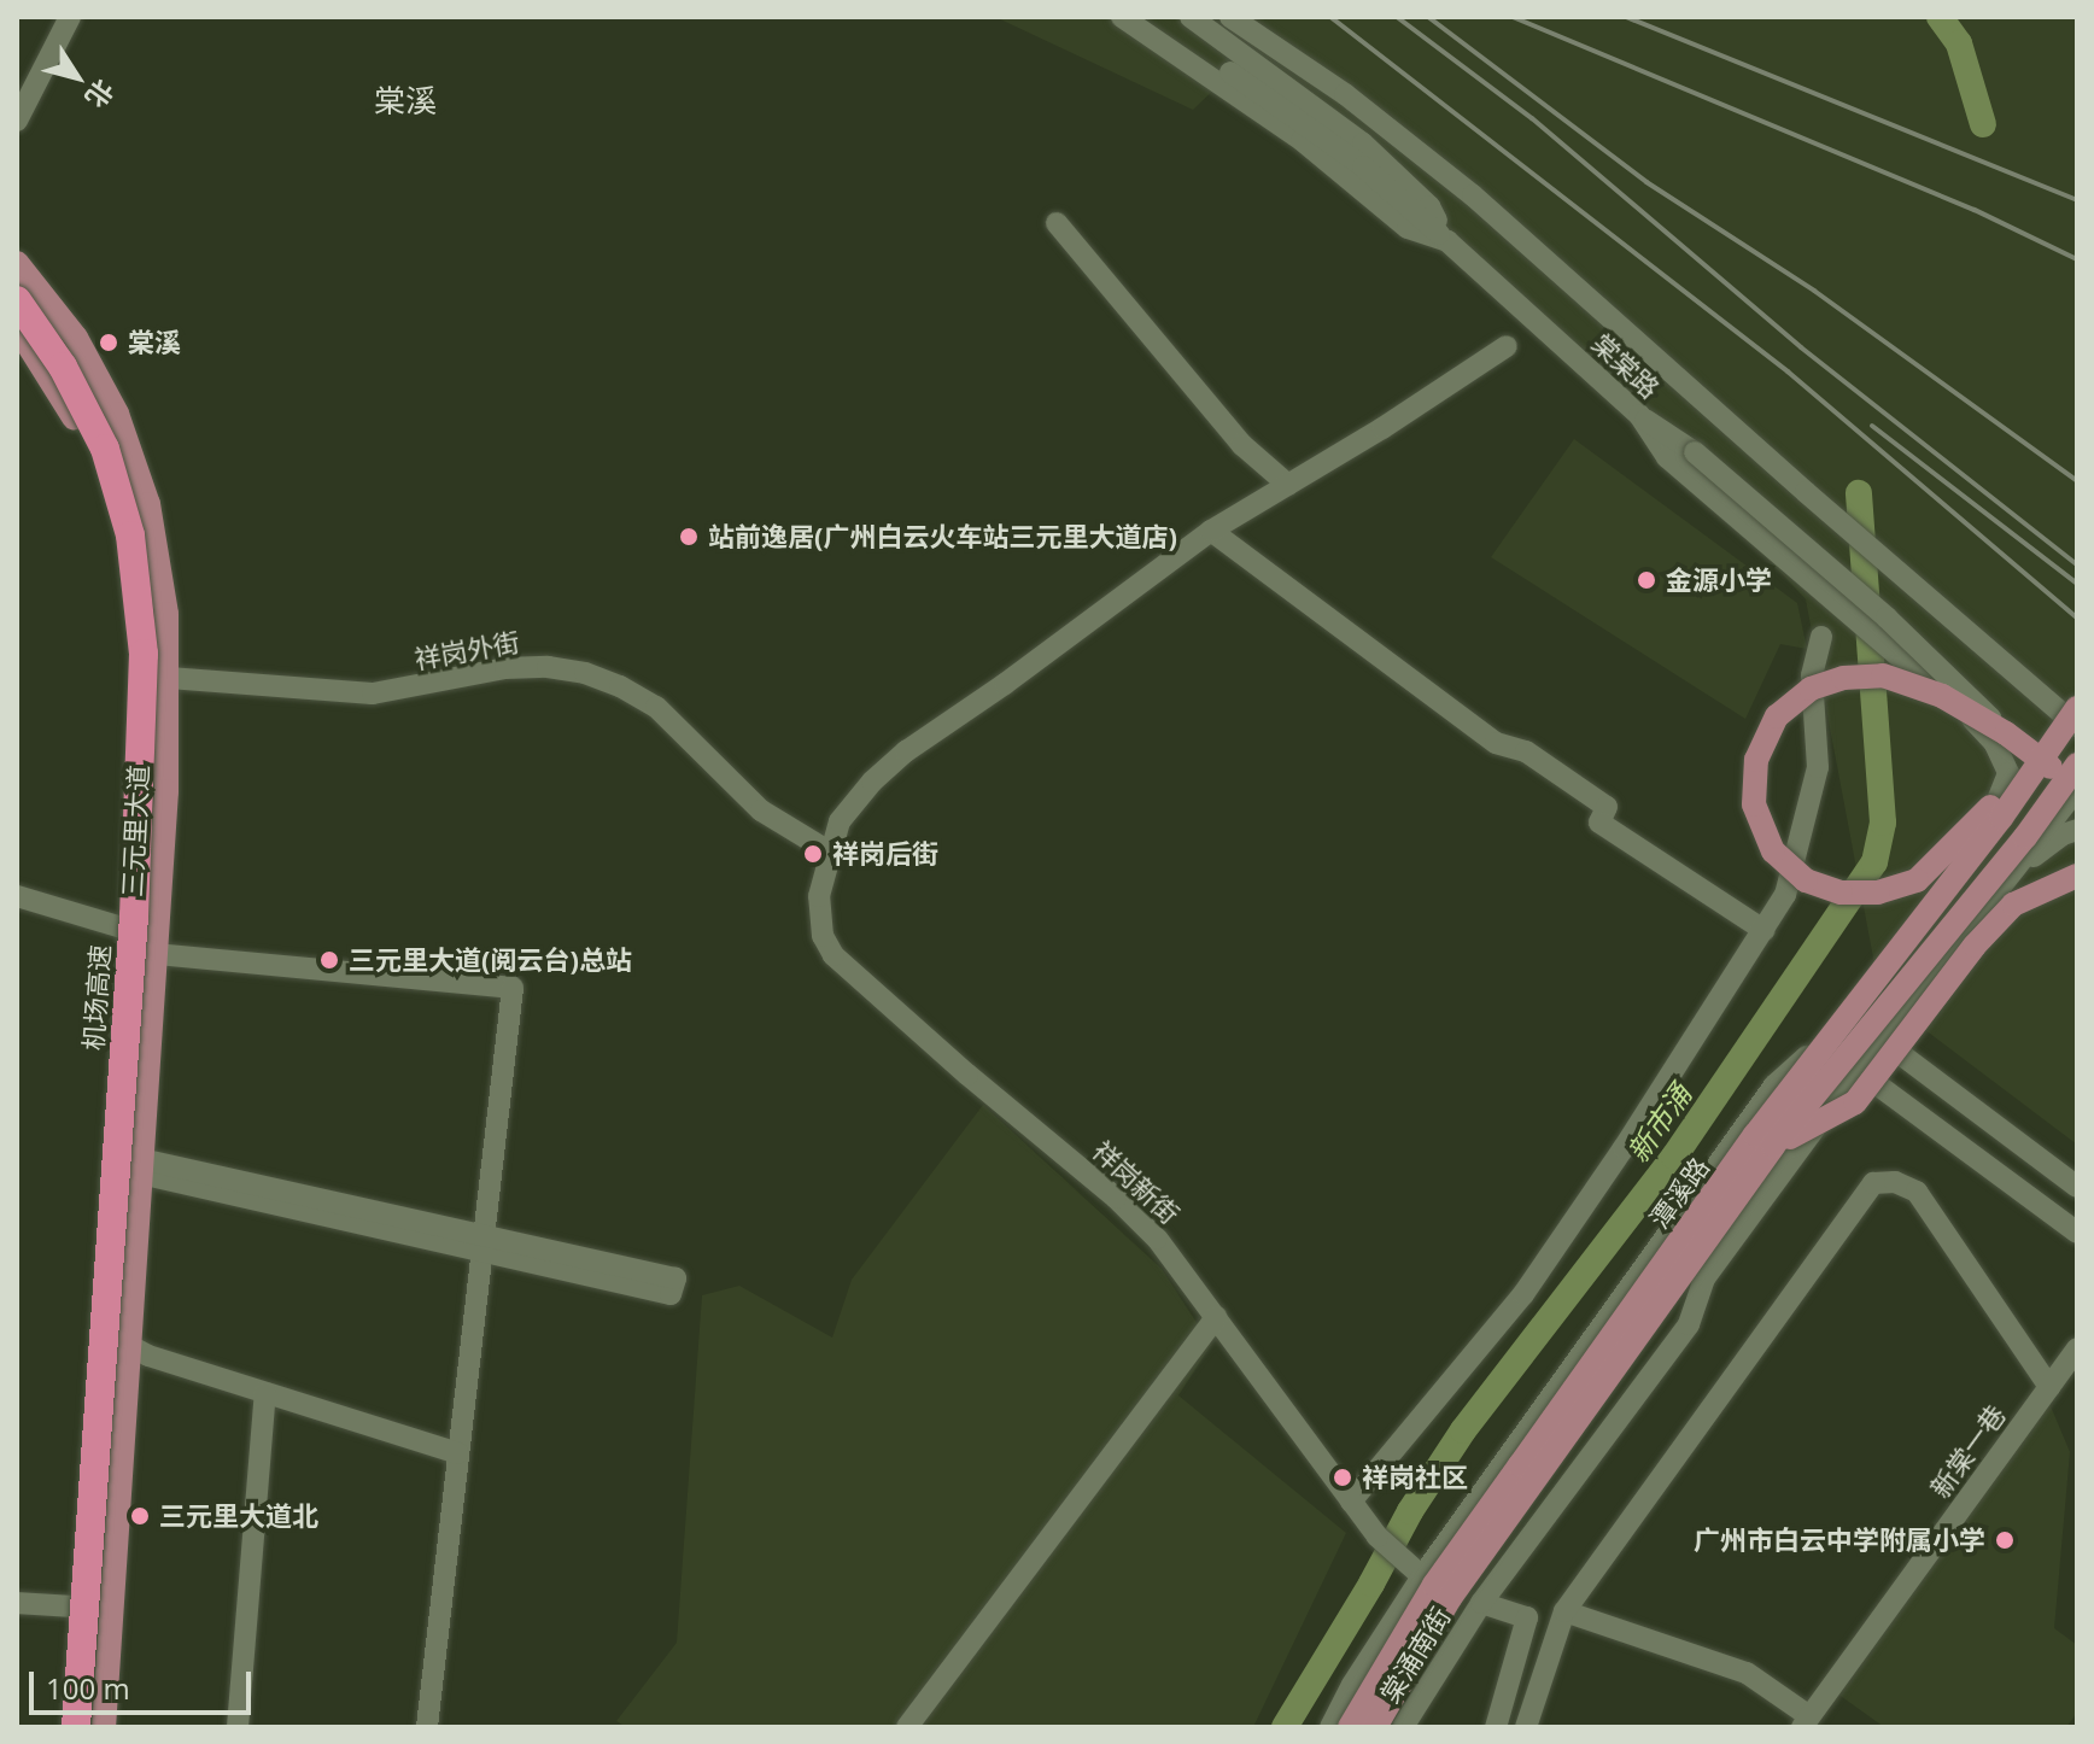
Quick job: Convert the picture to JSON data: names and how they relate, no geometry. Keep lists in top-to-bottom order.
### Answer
{
  "streets": {
    "highway": ["机场高速"],
    "main road": ["三元里大道", "潭溪路"],
    "street": [
      "棠棠路",
      "祥岗外街",
      "祥岗新街",
      "新棠一巷",
      "棠涌南街"
    ]
  },
  "crossings": [
    ["棠棠路", "潭溪路"],
    ["祥岗外街", "三元里大道"],
    ["祥岗外街", "祥岗新街"],
    ["祥岗新街", "棠涌南街"]
  ],
  "districts": ["棠溪"],
  "water": ["新市涌"],
  "places": [
    "棠溪",
    "站前逸居(广州白云火车站三元里大道店)",
    "金源小学",
    "祥岗后街",
    "三元里大道(阅云台)总站",
    "祥岗社区",
    "三元里大道北",
    "广州市白云中学附属小学"
  ],
  "scale_bar": "100 m",
  "north": "bottom right"
}
